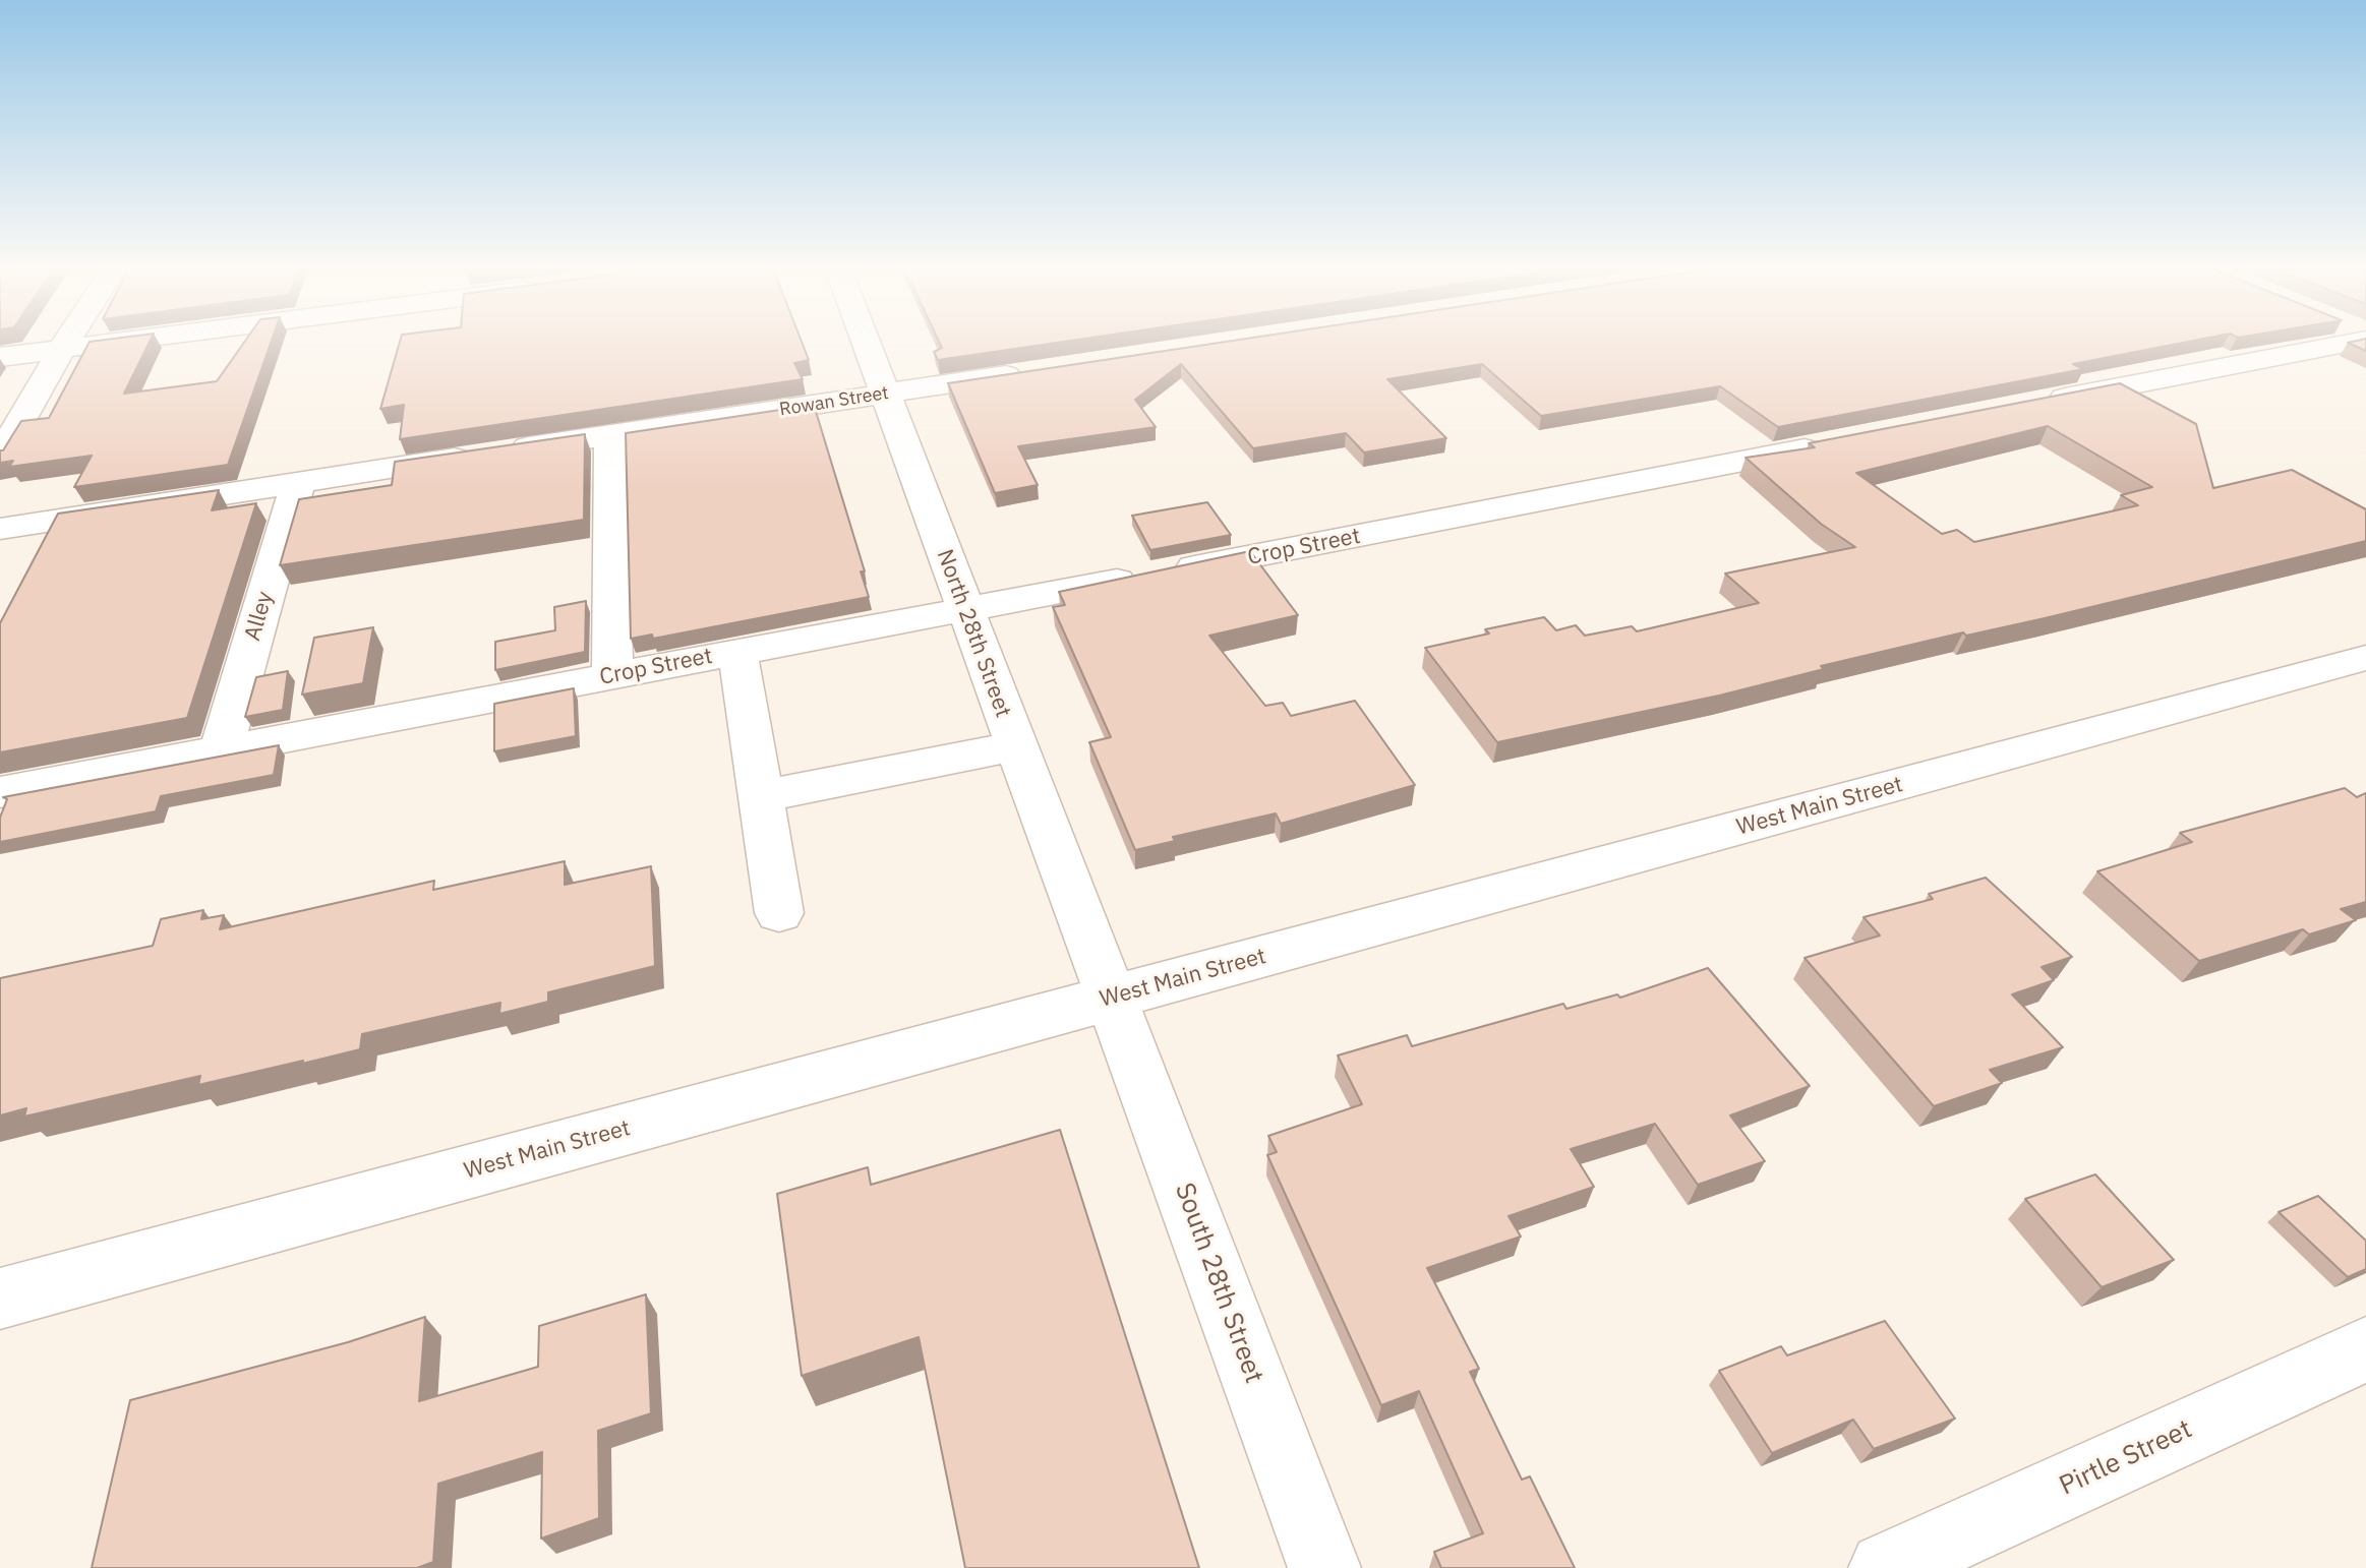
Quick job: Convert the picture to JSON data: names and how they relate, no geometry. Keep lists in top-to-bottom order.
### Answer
{
  "streets": {
    "street": [
      "Rowan Street",
      "Crop Street",
      "Alley",
      "North 28th Street",
      "West Main Street",
      "South 28th Street",
      "Pirtle Street"
    ]
  },
  "crossings": [
    ["Rowan Street", "Alley"],
    ["Rowan Street", "North 28th Street"],
    ["Crop Street", "Alley"],
    ["Crop Street", "North 28th Street"],
    ["North 28th Street", "West Main Street"],
    ["North 28th Street", "South 28th Street"],
    ["West Main Street", "South 28th Street"]
  ]
}
